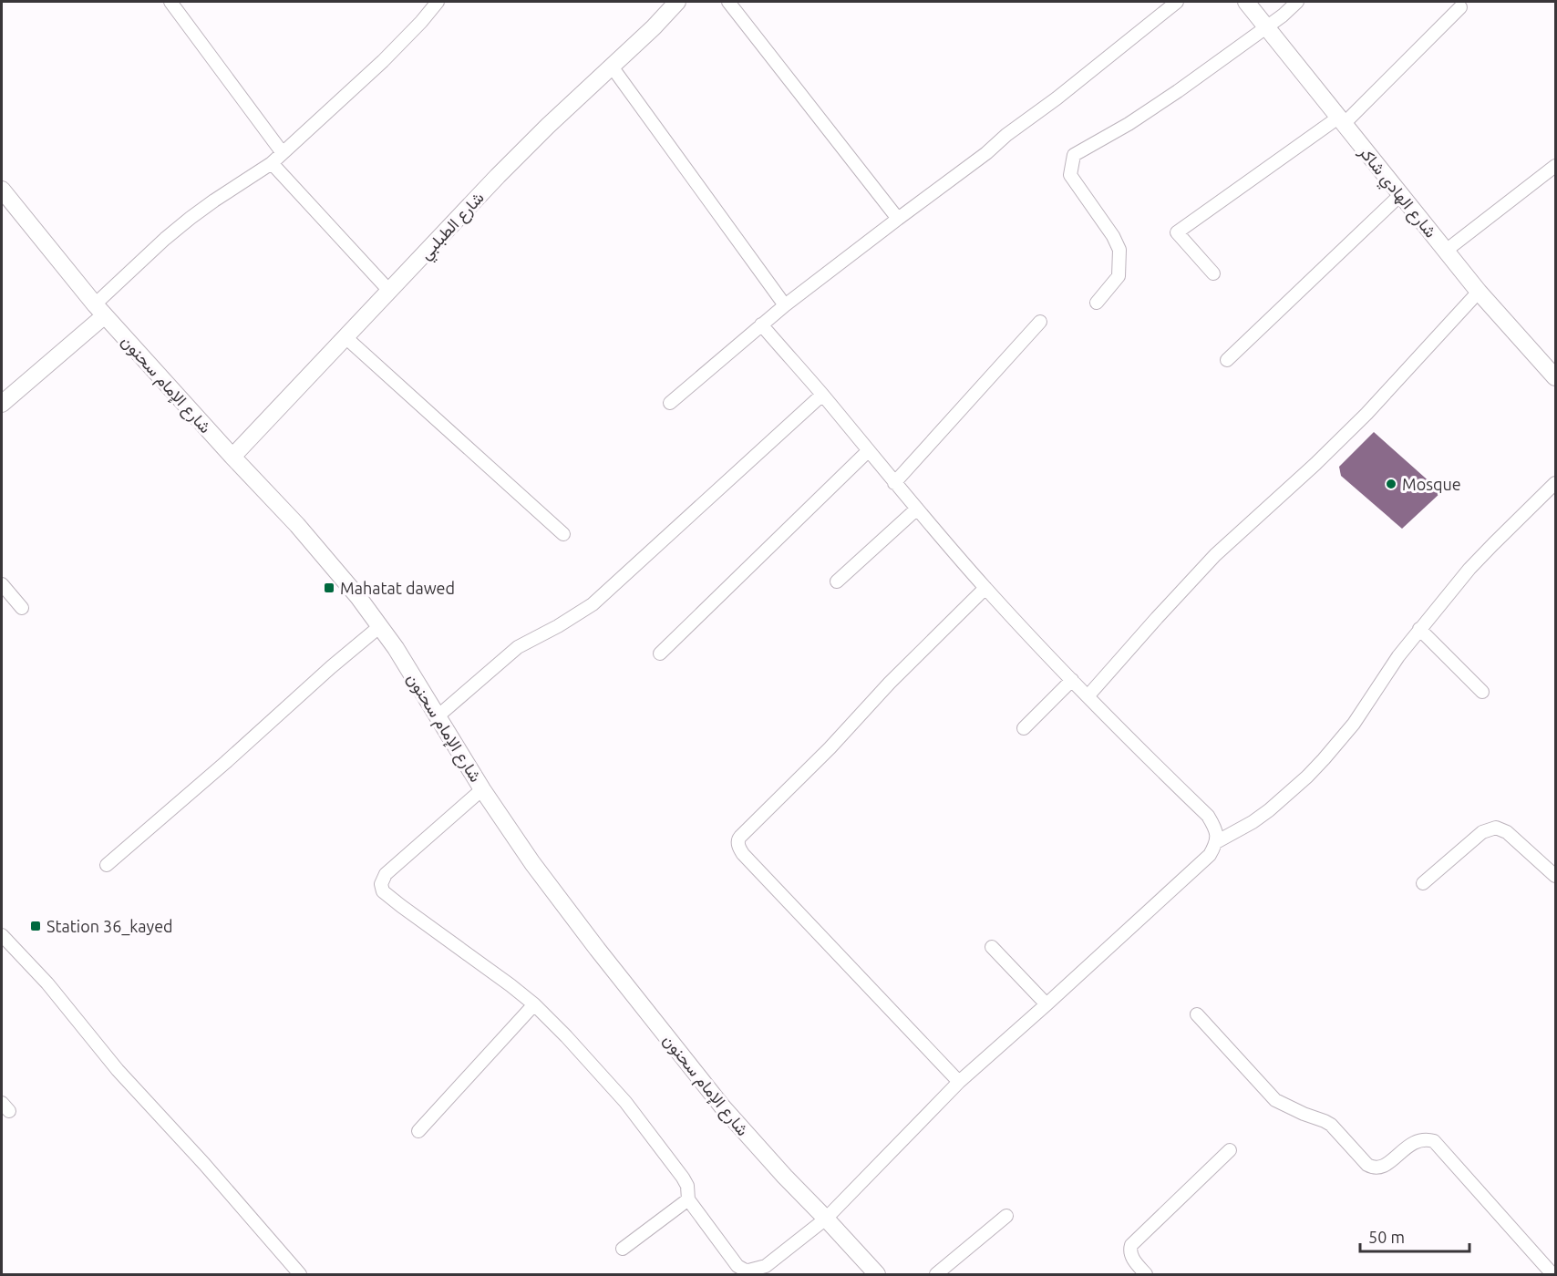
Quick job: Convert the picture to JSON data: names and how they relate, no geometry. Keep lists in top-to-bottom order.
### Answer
{
  "streets": {
    "street": ["شارع الهادي شاكر", "شارع الطبلبي", "شارع الإمام سحنون"]
  },
  "crossings": [
    ["شارع الطبلبي", "شارع الإمام سحنون"]
  ],
  "places": {
    "other": ["Mosque"],
    "transit": ["Mahatat dawed", "Station 36_kayed"]
  },
  "scale_bar": "50 m"
}
